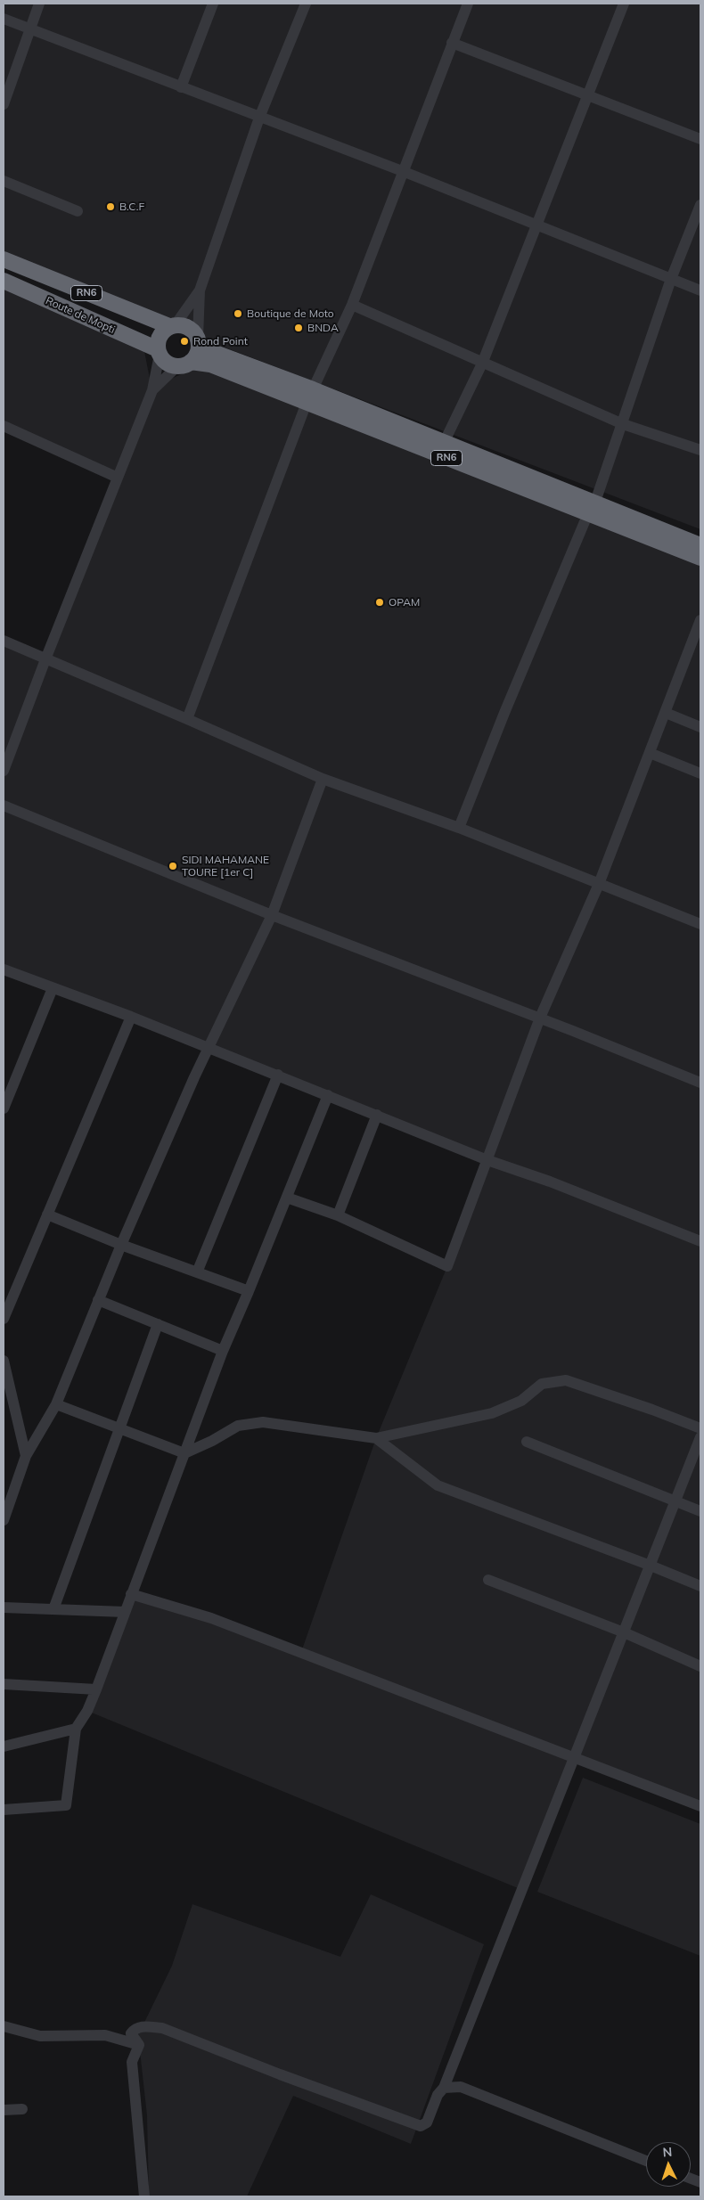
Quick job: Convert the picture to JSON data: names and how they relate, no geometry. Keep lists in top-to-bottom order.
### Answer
{
  "streets": {
    "highway": ["RN6", "Route de Mopti"]
  },
  "crossings": [
    ["RN6", "Route de Mopti"]
  ],
  "places": [
    "B.C.F",
    "Boutique de Moto",
    "BNDA",
    "Rond Point",
    "OPAM",
    "SIDI MAHAMANE TOURE [1er C]"
  ],
  "north": "top"
}
